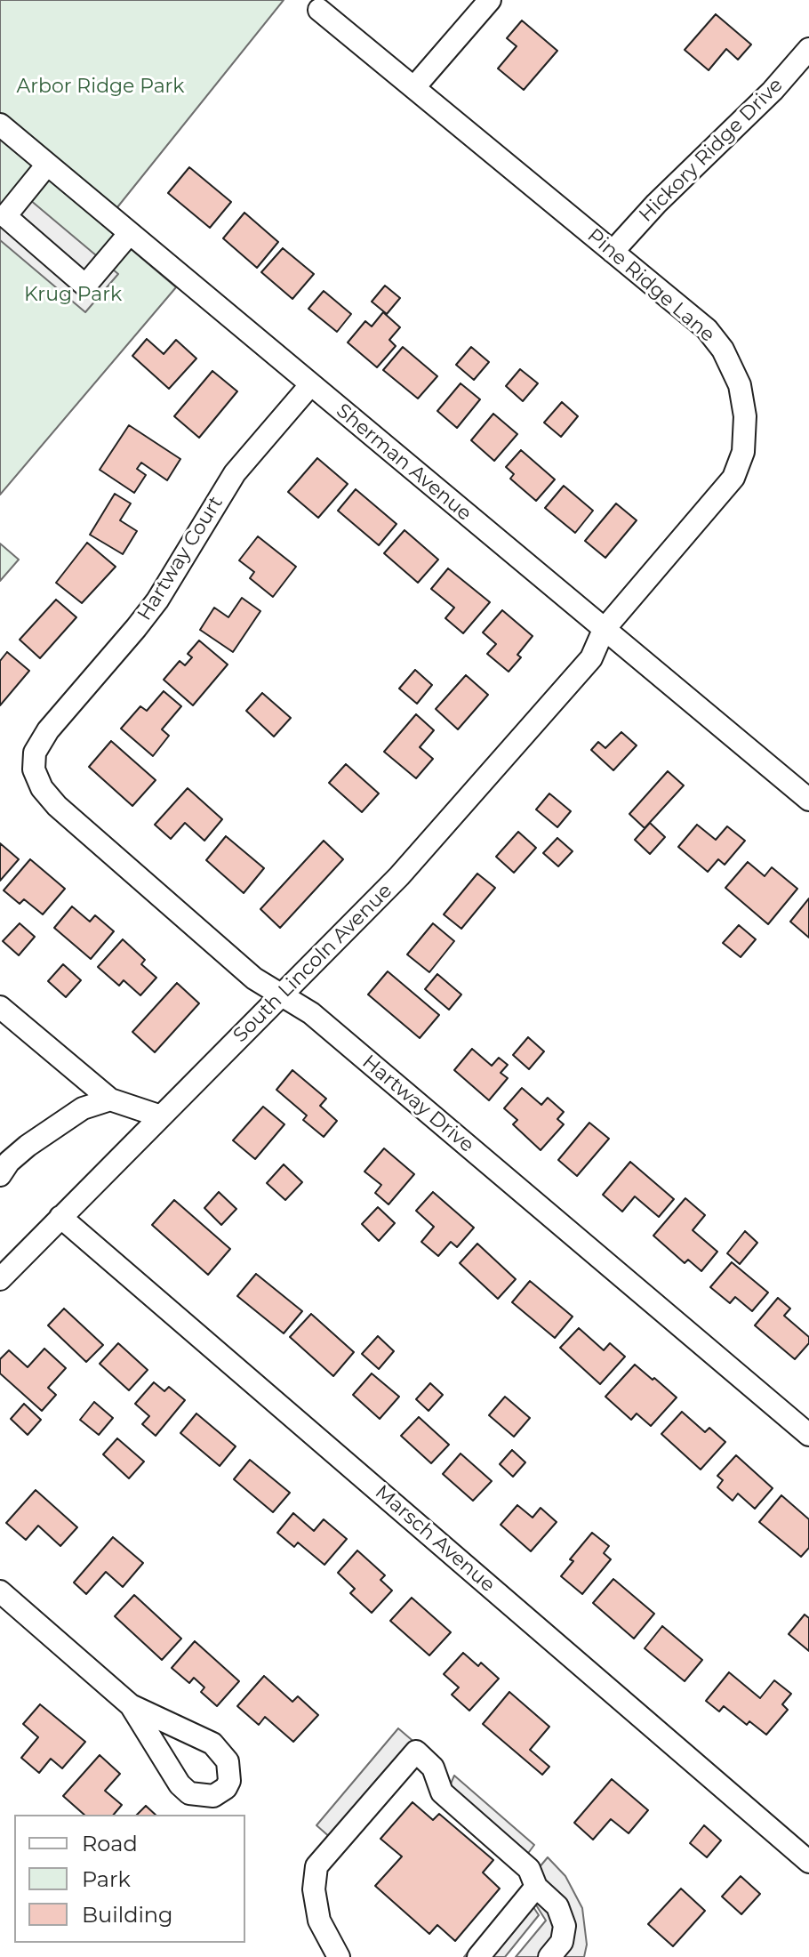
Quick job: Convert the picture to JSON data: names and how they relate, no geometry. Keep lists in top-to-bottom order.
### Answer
{
  "streets": {
    "street": [
      "Hickory Ridge Drive",
      "Pine Ridge Lane",
      "Sherman Avenue",
      "Hartway Court",
      "South Lincoln Avenue",
      "Hartway Drive",
      "Marsch Avenue"
    ]
  },
  "crossings": [
    ["Hickory Ridge Drive", "Pine Ridge Lane"],
    ["Pine Ridge Lane", "Sherman Avenue"],
    ["Pine Ridge Lane", "South Lincoln Avenue"],
    ["Sherman Avenue", "Hartway Court"],
    ["Sherman Avenue", "South Lincoln Avenue"],
    ["Hartway Court", "Hartway Drive"],
    ["South Lincoln Avenue", "Hartway Drive"],
    ["South Lincoln Avenue", "Marsch Avenue"]
  ],
  "parks": ["Arbor Ridge Park", "Krug Park"],
  "legend": ["Road", "Park", "Building"]
}
